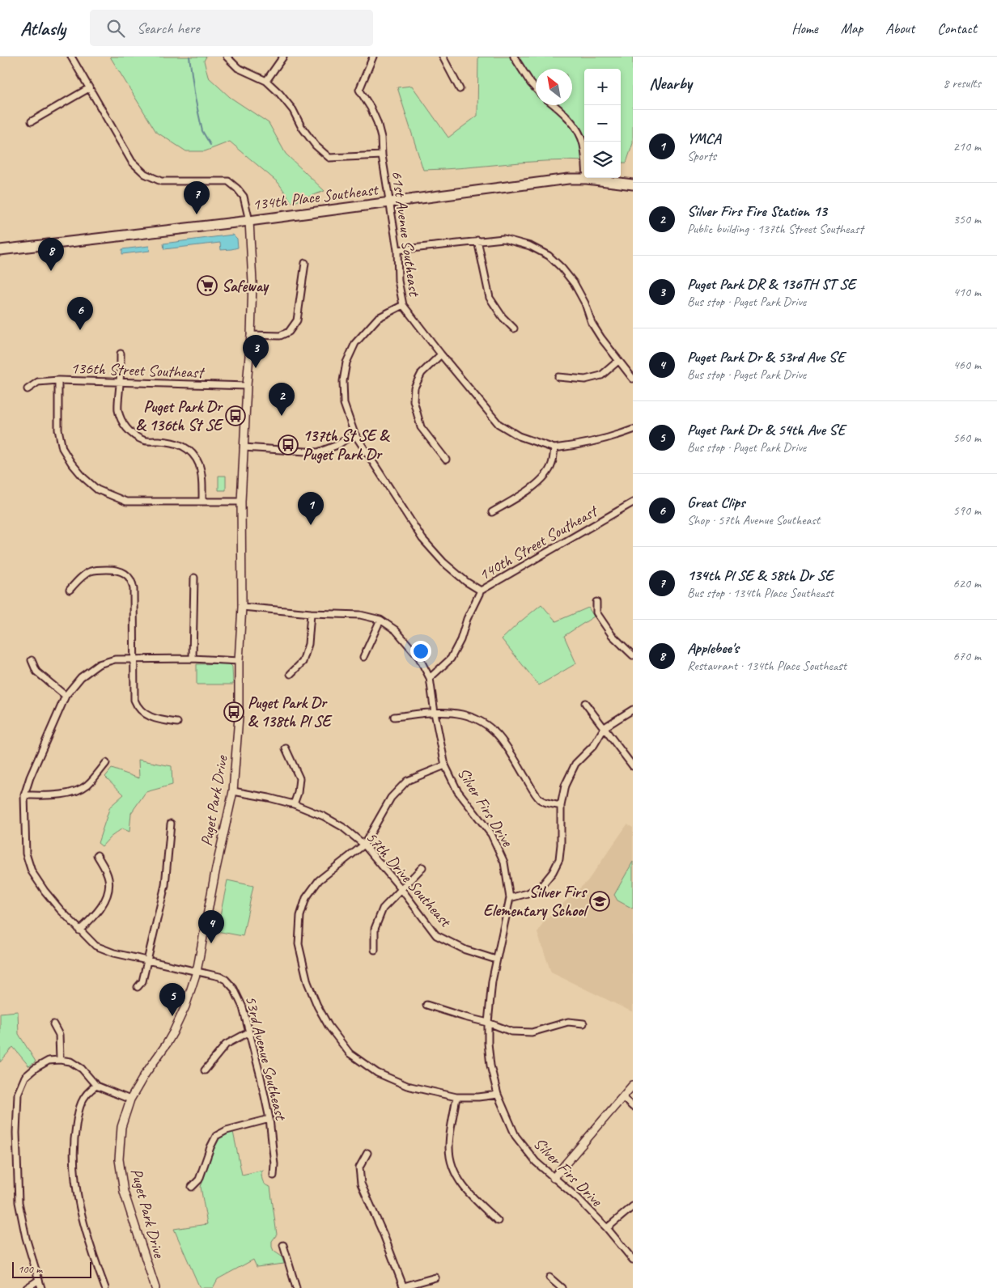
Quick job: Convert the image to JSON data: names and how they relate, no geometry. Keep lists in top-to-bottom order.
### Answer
{
  "streets": {
    "main road": ["134th Place Southeast"],
    "street": [
      "61st Avenue Southeast",
      "136th Street Southeast",
      "140th Street Southeast",
      "Puget Park Drive",
      "Silver Firs Drive",
      "57th Drive Southeast",
      "53rd Avenue Southeast"
    ]
  },
  "crossings": [
    ["134th Place Southeast", "61st Avenue Southeast"],
    ["134th Place Southeast", "Puget Park Drive"],
    ["136th Street Southeast", "Puget Park Drive"],
    ["140th Street Southeast", "Silver Firs Drive"],
    ["Puget Park Drive", "Silver Firs Drive"],
    ["Puget Park Drive", "57th Drive Southeast"],
    ["Puget Park Drive", "53rd Avenue Southeast"],
    ["Silver Firs Drive", "57th Drive Southeast"]
  ],
  "places": {
    "supermarket": ["Safeway"],
    "bus stop": ["Puget Park Dr & 136th St SE", "137th St SE & Puget Park Dr", "Puget Park Dr & 138th Pl SE"],
    "school or university": ["Silver Firs Elementary School"]
  },
  "scale_bar": "100 m",
  "north": "top left",
  "page": {
    "header": "Atlasly",
    "search": "Search here",
    "nav": [
      "Home",
      "Map",
      "About",
      "Contact"
    ],
    "heading": ["Nearby", "8 results"],
    "map_buttons": ["+", "−"],
    "list": [
      {
        "mark": "1",
        "name": "YMCA",
        "note": "Sports",
        "value": "210 m"
      },
      {
        "mark": "2",
        "name": "Silver Firs Fire Station 13",
        "note": "Public building · 137th Street Southeast",
        "value": "350 m"
      },
      {
        "mark": "3",
        "name": "Puget Park DR & 136TH ST SE",
        "note": "Bus stop · Puget Park Drive",
        "value": "410 m"
      },
      {
        "mark": "4",
        "name": "Puget Park Dr & 53rd Ave SE",
        "note": "Bus stop · Puget Park Drive",
        "value": "460 m"
      },
      {
        "mark": "5",
        "name": "Puget Park Dr & 54th Ave SE",
        "note": "Bus stop · Puget Park Drive",
        "value": "560 m"
      },
      {
        "mark": "6",
        "name": "Great Clips",
        "note": "Shop · 57th Avenue Southeast",
        "value": "590 m"
      },
      {
        "mark": "7",
        "name": "134th Pl SE & 58th Dr SE",
        "note": "Bus stop · 134th Place Southeast",
        "value": "620 m"
      },
      {
        "mark": "8",
        "name": "Applebee's",
        "note": "Restaurant · 134th Place Southeast",
        "value": "670 m"
      }
    ],
    "pins": [
      "7",
      "8",
      "6",
      "3",
      "2",
      "1",
      "4",
      "5"
    ],
    "scale": "100 m"
  }
}
